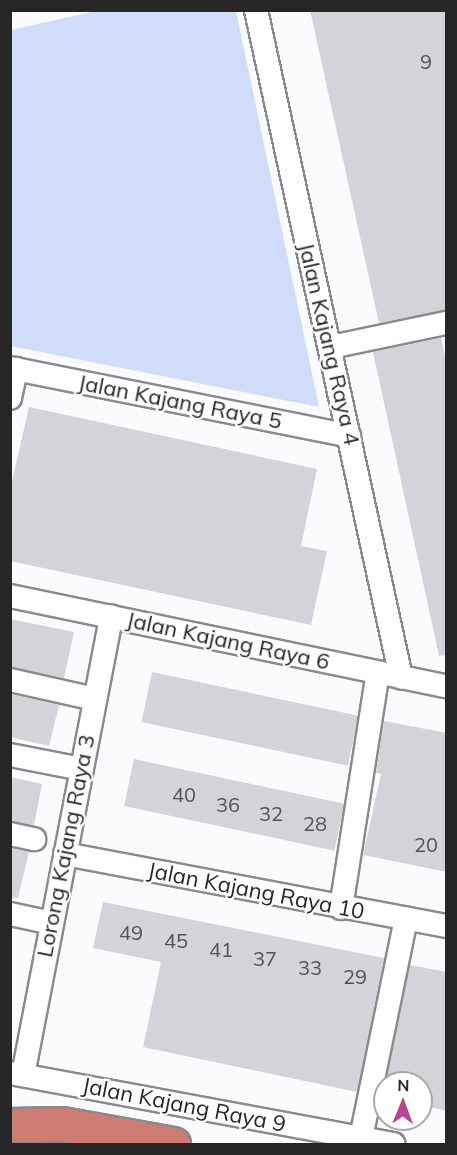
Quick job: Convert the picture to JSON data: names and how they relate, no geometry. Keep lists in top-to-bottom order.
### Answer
{
  "streets": {
    "street": [
      "Jalan Kajang Raya 4",
      "Jalan Kajang Raya 5",
      "Jalan Kajang Raya 6",
      "Lorong Kajang Raya 3",
      "Jalan Kajang Raya 10",
      "Jalan Kajang Raya 9"
    ]
  },
  "crossings": [
    ["Jalan Kajang Raya 4", "Jalan Kajang Raya 5"],
    ["Jalan Kajang Raya 4", "Jalan Kajang Raya 6"],
    ["Jalan Kajang Raya 6", "Lorong Kajang Raya 3"],
    ["Lorong Kajang Raya 3", "Jalan Kajang Raya 10"],
    ["Lorong Kajang Raya 3", "Jalan Kajang Raya 9"]
  ],
  "house_numbers": [
    "9",
    "40",
    "36",
    "32",
    "28",
    "20",
    "49",
    "45",
    "41",
    "37",
    "33",
    "29"
  ],
  "north": "top"
}
